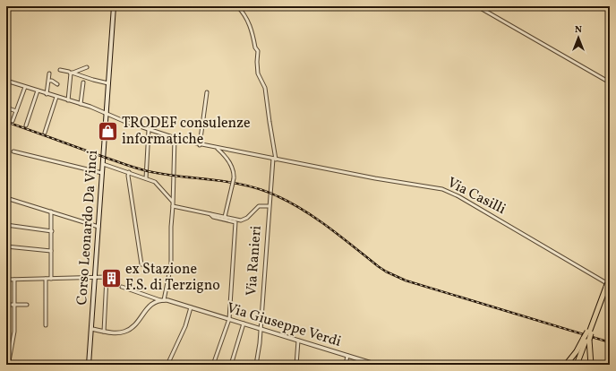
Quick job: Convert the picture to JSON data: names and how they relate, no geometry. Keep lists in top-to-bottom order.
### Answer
{
  "streets": {
    "main road": ["Corso Leonardo Da Vinci"],
    "street": ["Via Casilli", "Via Ranieri", "Via Giuseppe Verdi"]
  },
  "crossings": [
    ["Via Casilli", "Corso Leonardo Da Vinci"],
    ["Via Casilli", "Via Ranieri"],
    ["Via Ranieri", "Via Giuseppe Verdi"]
  ],
  "places": {
    "shop": ["TRODEF consulenze informatiche"],
    "building": ["ex Stazione F.S. di Terzigno"]
  },
  "north": "top"
}
